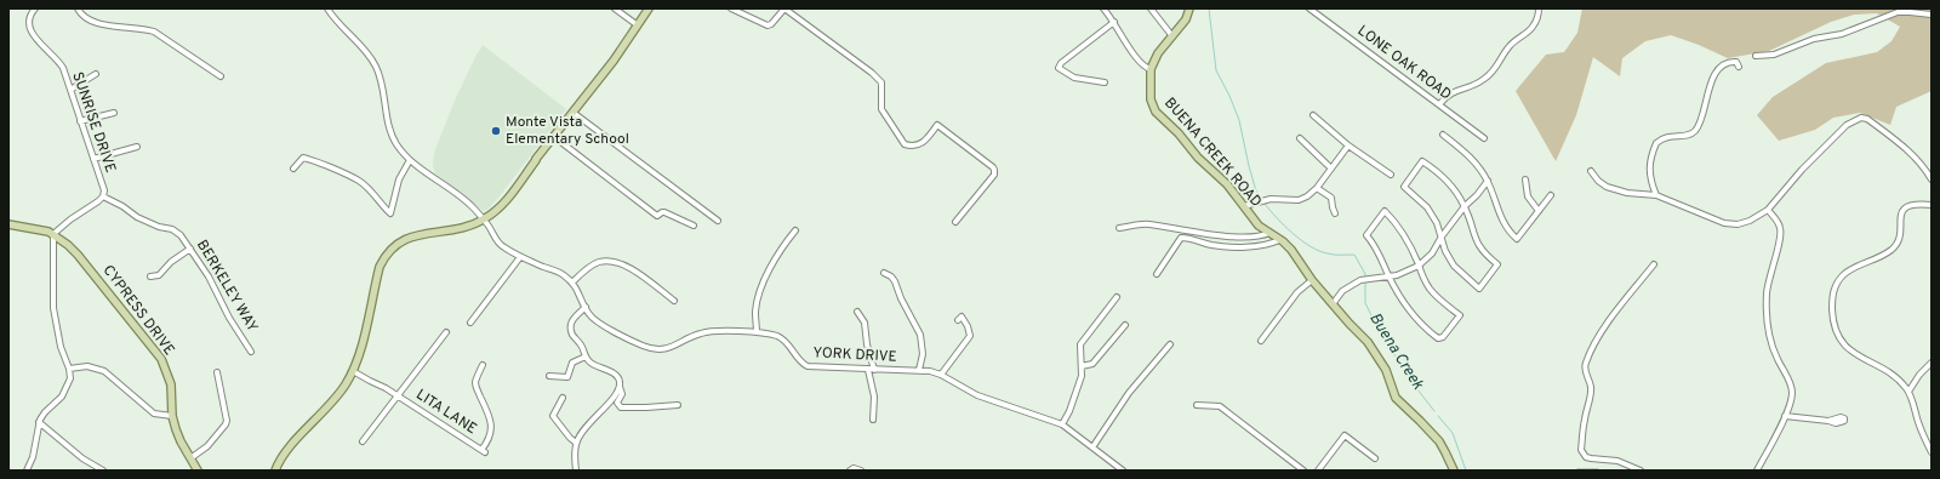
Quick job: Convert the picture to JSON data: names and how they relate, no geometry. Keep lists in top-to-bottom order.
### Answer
{
  "streets": {
    "main road": ["BUENA CREEK ROAD", "CYPRESS DRIVE"],
    "street": [
      "LONE OAK ROAD",
      "SUNRISE DRIVE",
      "BERKELEY WAY",
      "YORK DRIVE",
      "LITA LANE"
    ]
  },
  "crossings": [
    ["SUNRISE DRIVE", "BERKELEY WAY"],
    ["SUNRISE DRIVE", "CYPRESS DRIVE"]
  ],
  "water": ["Buena Creek"],
  "places": ["Monte Vista Elementary School"]
}
